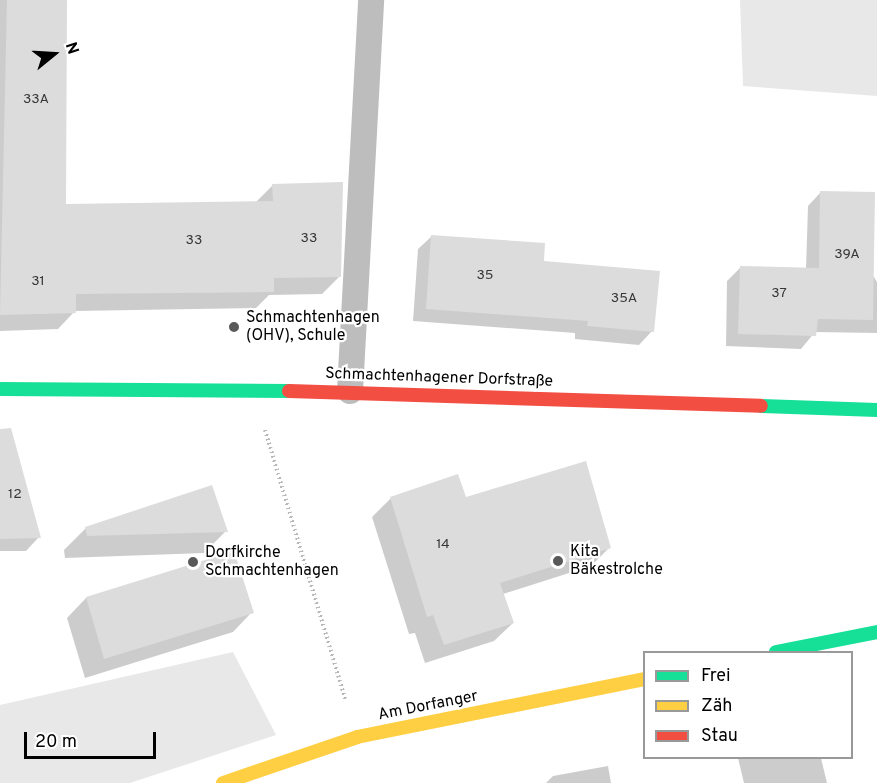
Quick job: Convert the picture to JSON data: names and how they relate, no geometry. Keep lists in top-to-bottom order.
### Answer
{
  "streets": {
    "main road": ["Schmachtenhagener Dorfstraße", "Am Dorfanger"]
  },
  "places": ["Schmachtenhagen (OHV), Schule", "Kita Bäkestrolche", "Dorfkirche Schmachtenhagen"],
  "house_numbers": [
    "33A",
    "33",
    "33",
    "39A",
    "35",
    "31",
    "37",
    "35A",
    "12",
    "14"
  ],
  "legend": ["Frei", "Zäh", "Stau"],
  "scale_bar": "20 m",
  "north": "right"
}
